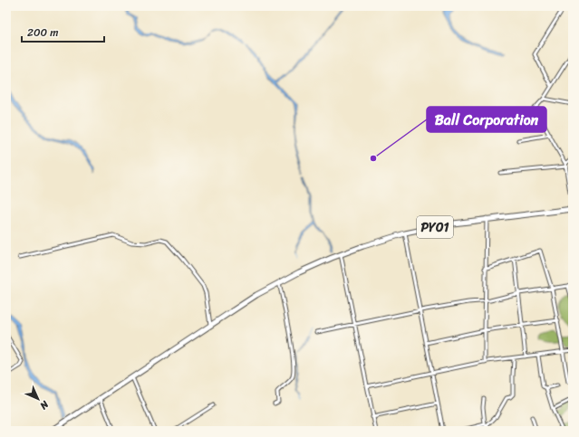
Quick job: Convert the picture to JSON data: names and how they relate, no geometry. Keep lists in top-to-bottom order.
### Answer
{
  "streets": {
    "highway": ["PY01"]
  },
  "places": ["Ball Corporation"],
  "scale_bar": "200 m",
  "north": "bottom right"
}
